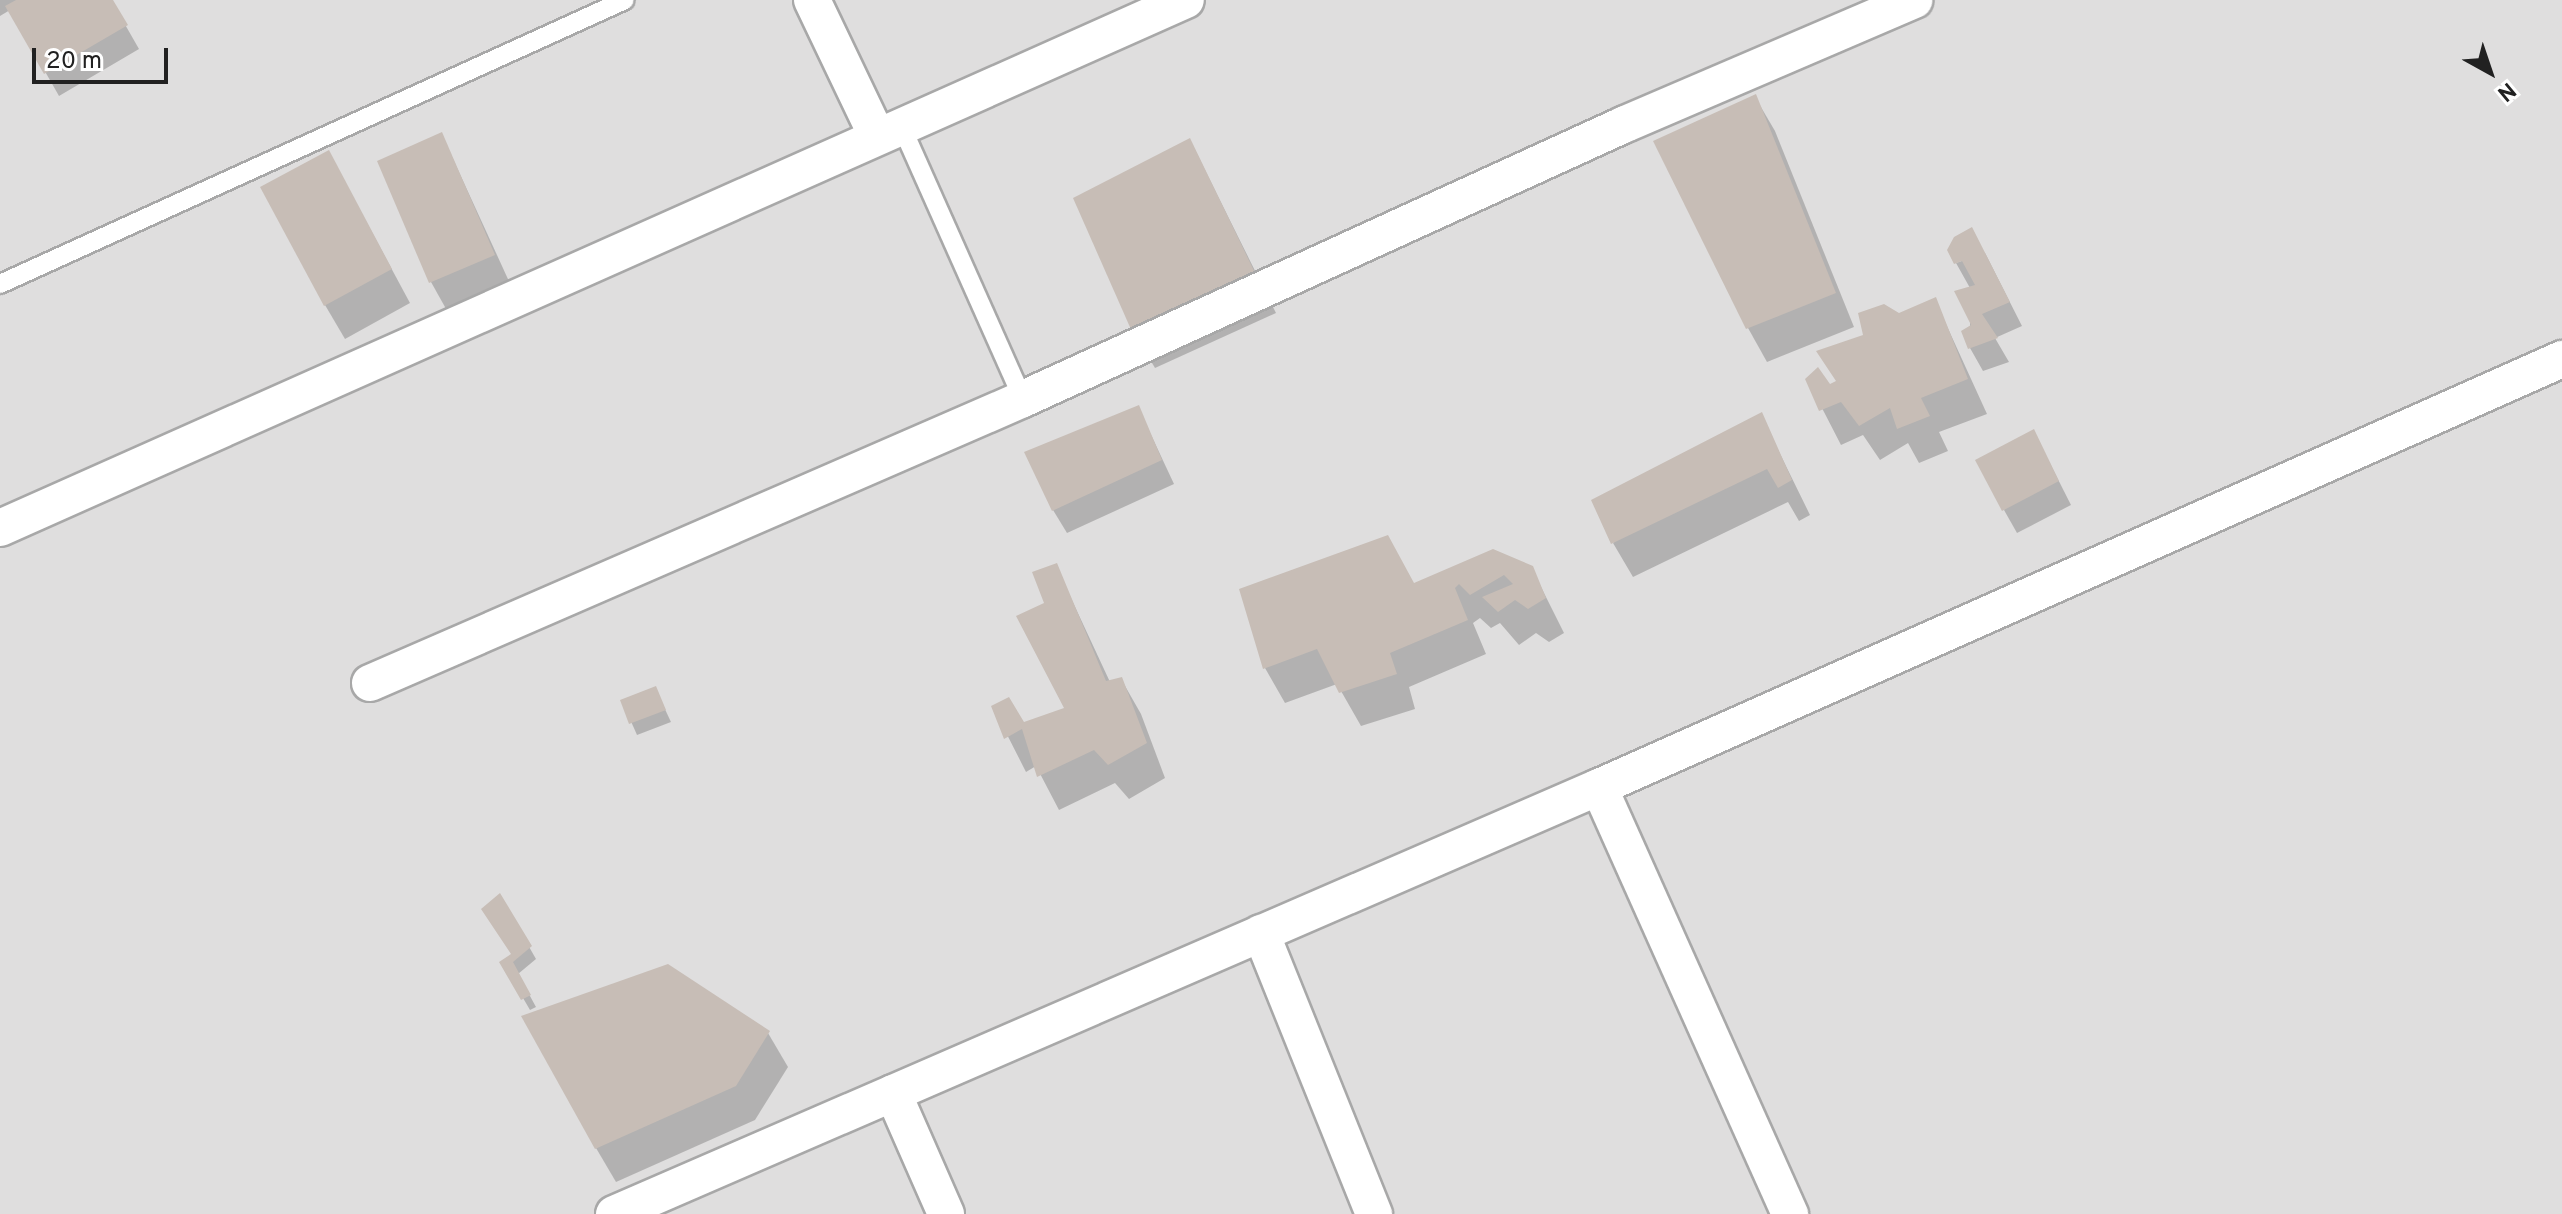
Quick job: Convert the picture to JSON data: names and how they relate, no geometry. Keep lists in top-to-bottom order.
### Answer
{
  "scale_bar": "20 m",
  "north": "bottom right"
}
